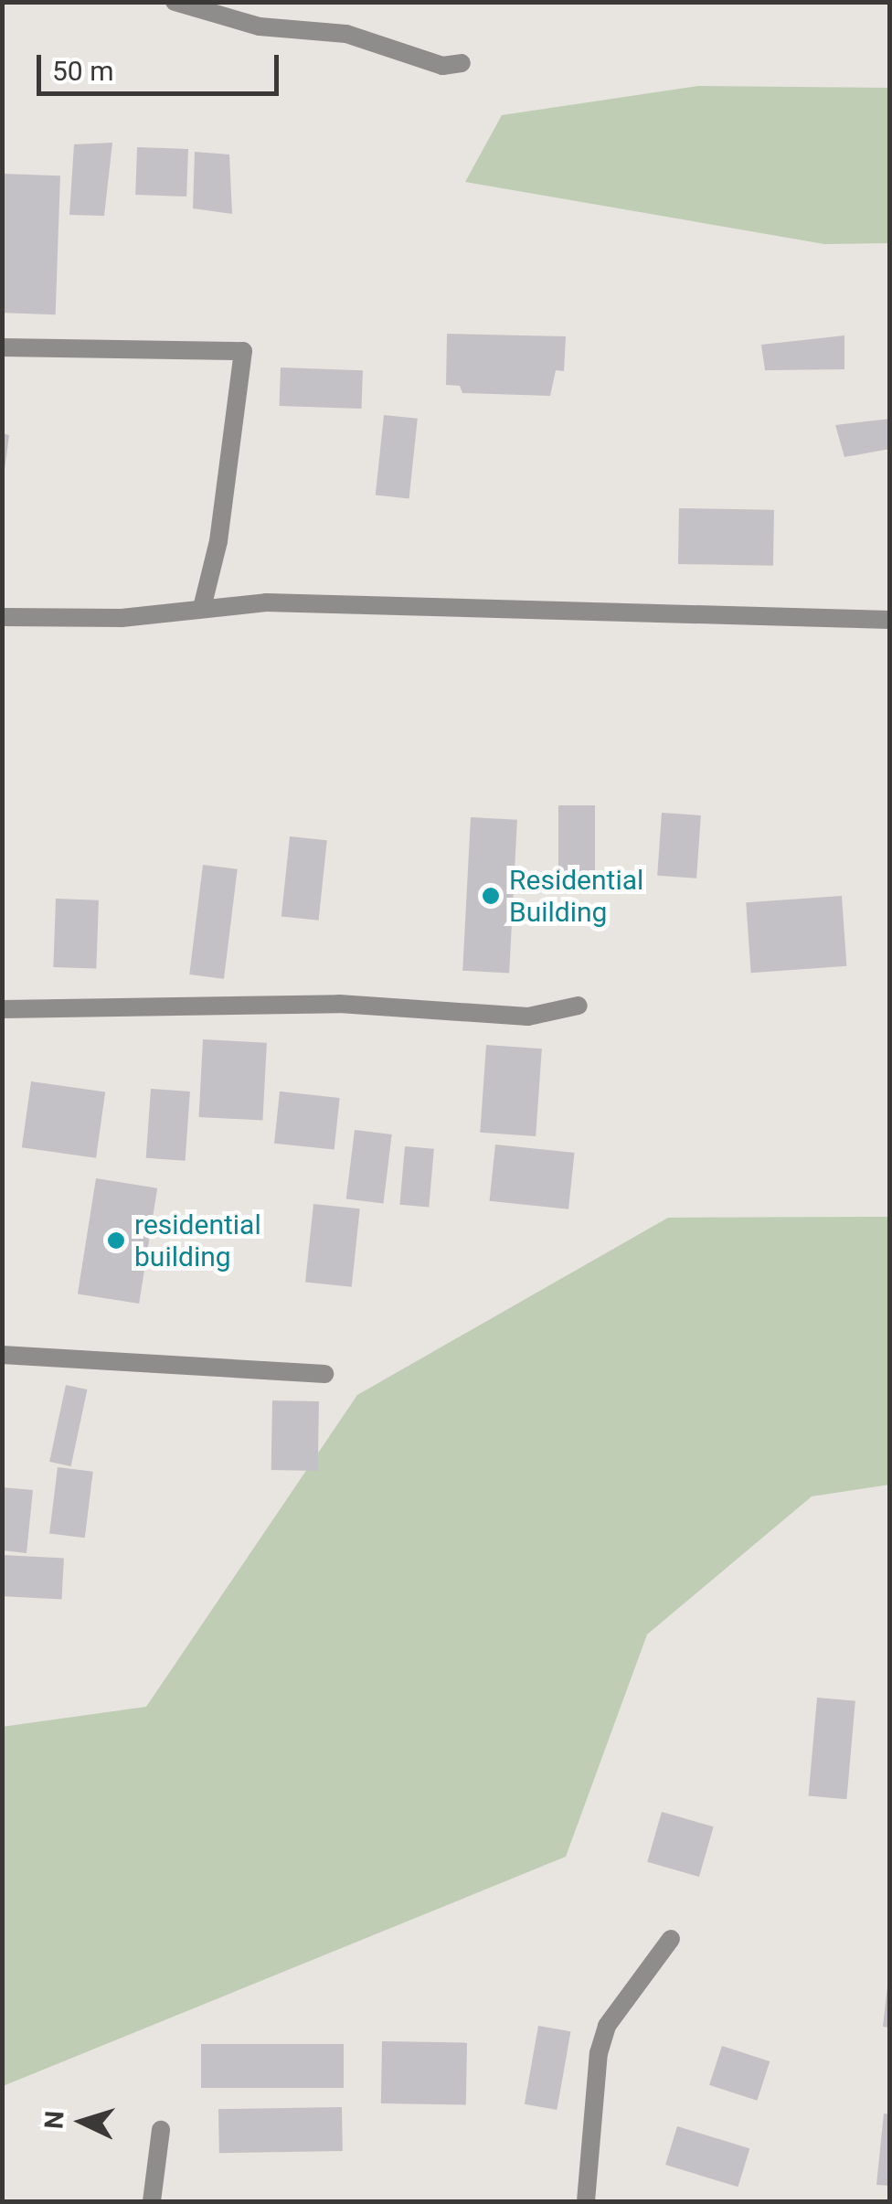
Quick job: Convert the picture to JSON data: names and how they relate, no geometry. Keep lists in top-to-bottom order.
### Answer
{
  "places": ["Residential Building", "residential building"],
  "scale_bar": "50 m",
  "north": "left"
}
